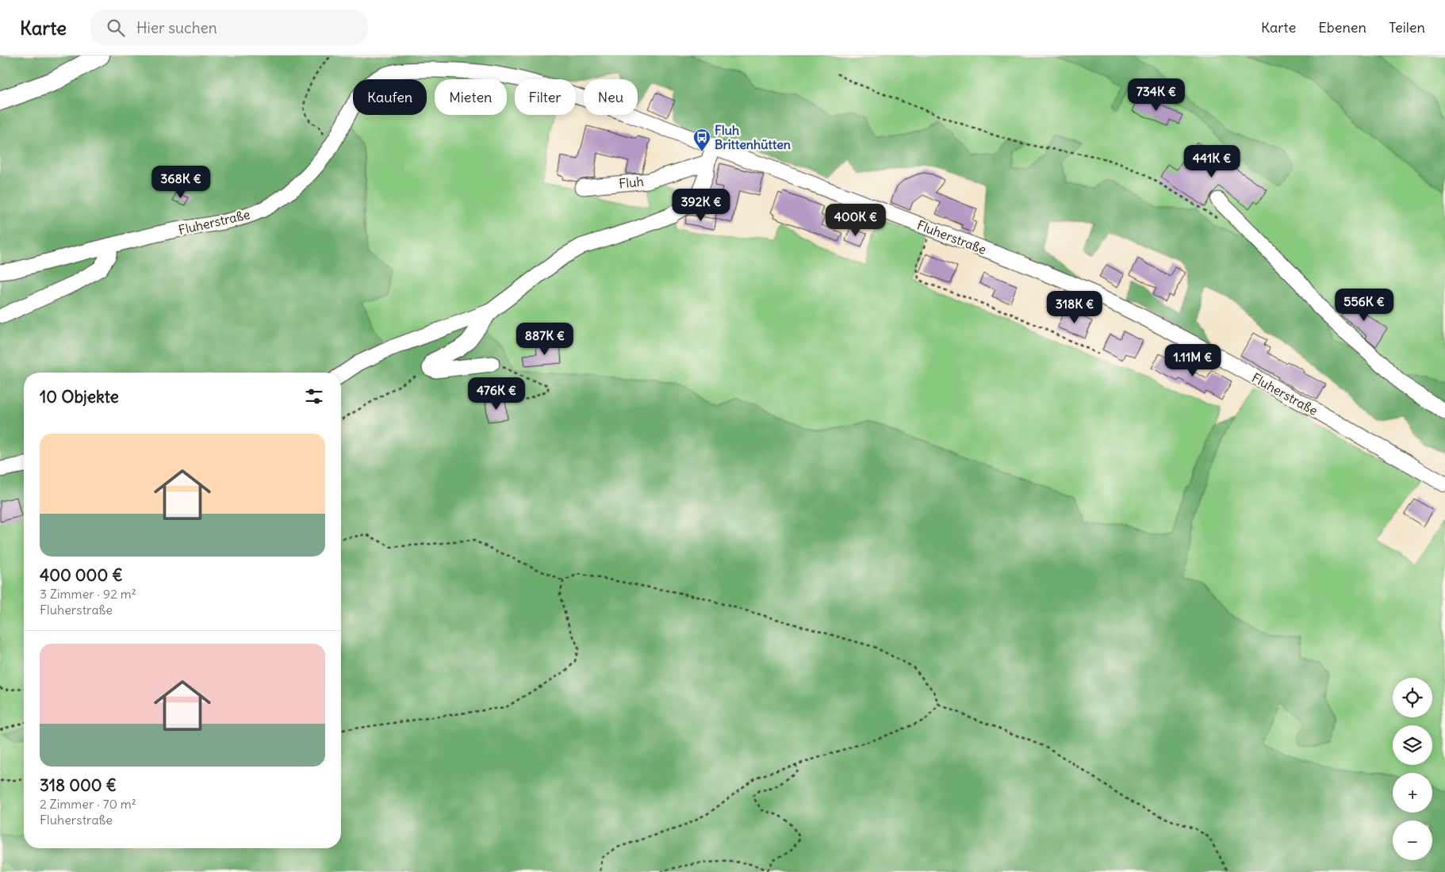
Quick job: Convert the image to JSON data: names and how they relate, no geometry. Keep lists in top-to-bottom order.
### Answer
{
  "streets": {
    "street": ["Fluh", "Fluherstraße"]
  },
  "places": {
    "bus stop": ["Fluh Brittenhütten"]
  },
  "page": {
    "header": "Karte",
    "search": "Hier suchen",
    "nav": ["Karte", "Ebenen", "Teilen"],
    "price": [
      "734K €",
      "441K €",
      "368K €",
      "392K €",
      "400K €",
      "556K €",
      "318K €",
      "887K €",
      "1.11M €",
      "476K €"
    ],
    "chip": [
      "Kaufen",
      "Mieten",
      "Filter",
      "Neu"
    ],
    "heading": "10 Objekte",
    "list": [
      {
        "name": "400 000 €",
        "note": "3 Zimmer · 92 m² · Fluherstraße"
      },
      {
        "name": "318 000 €",
        "note": "2 Zimmer · 70 m² · Fluherstraße"
      }
    ],
    "map_buttons": ["+", "−"]
  }
}
